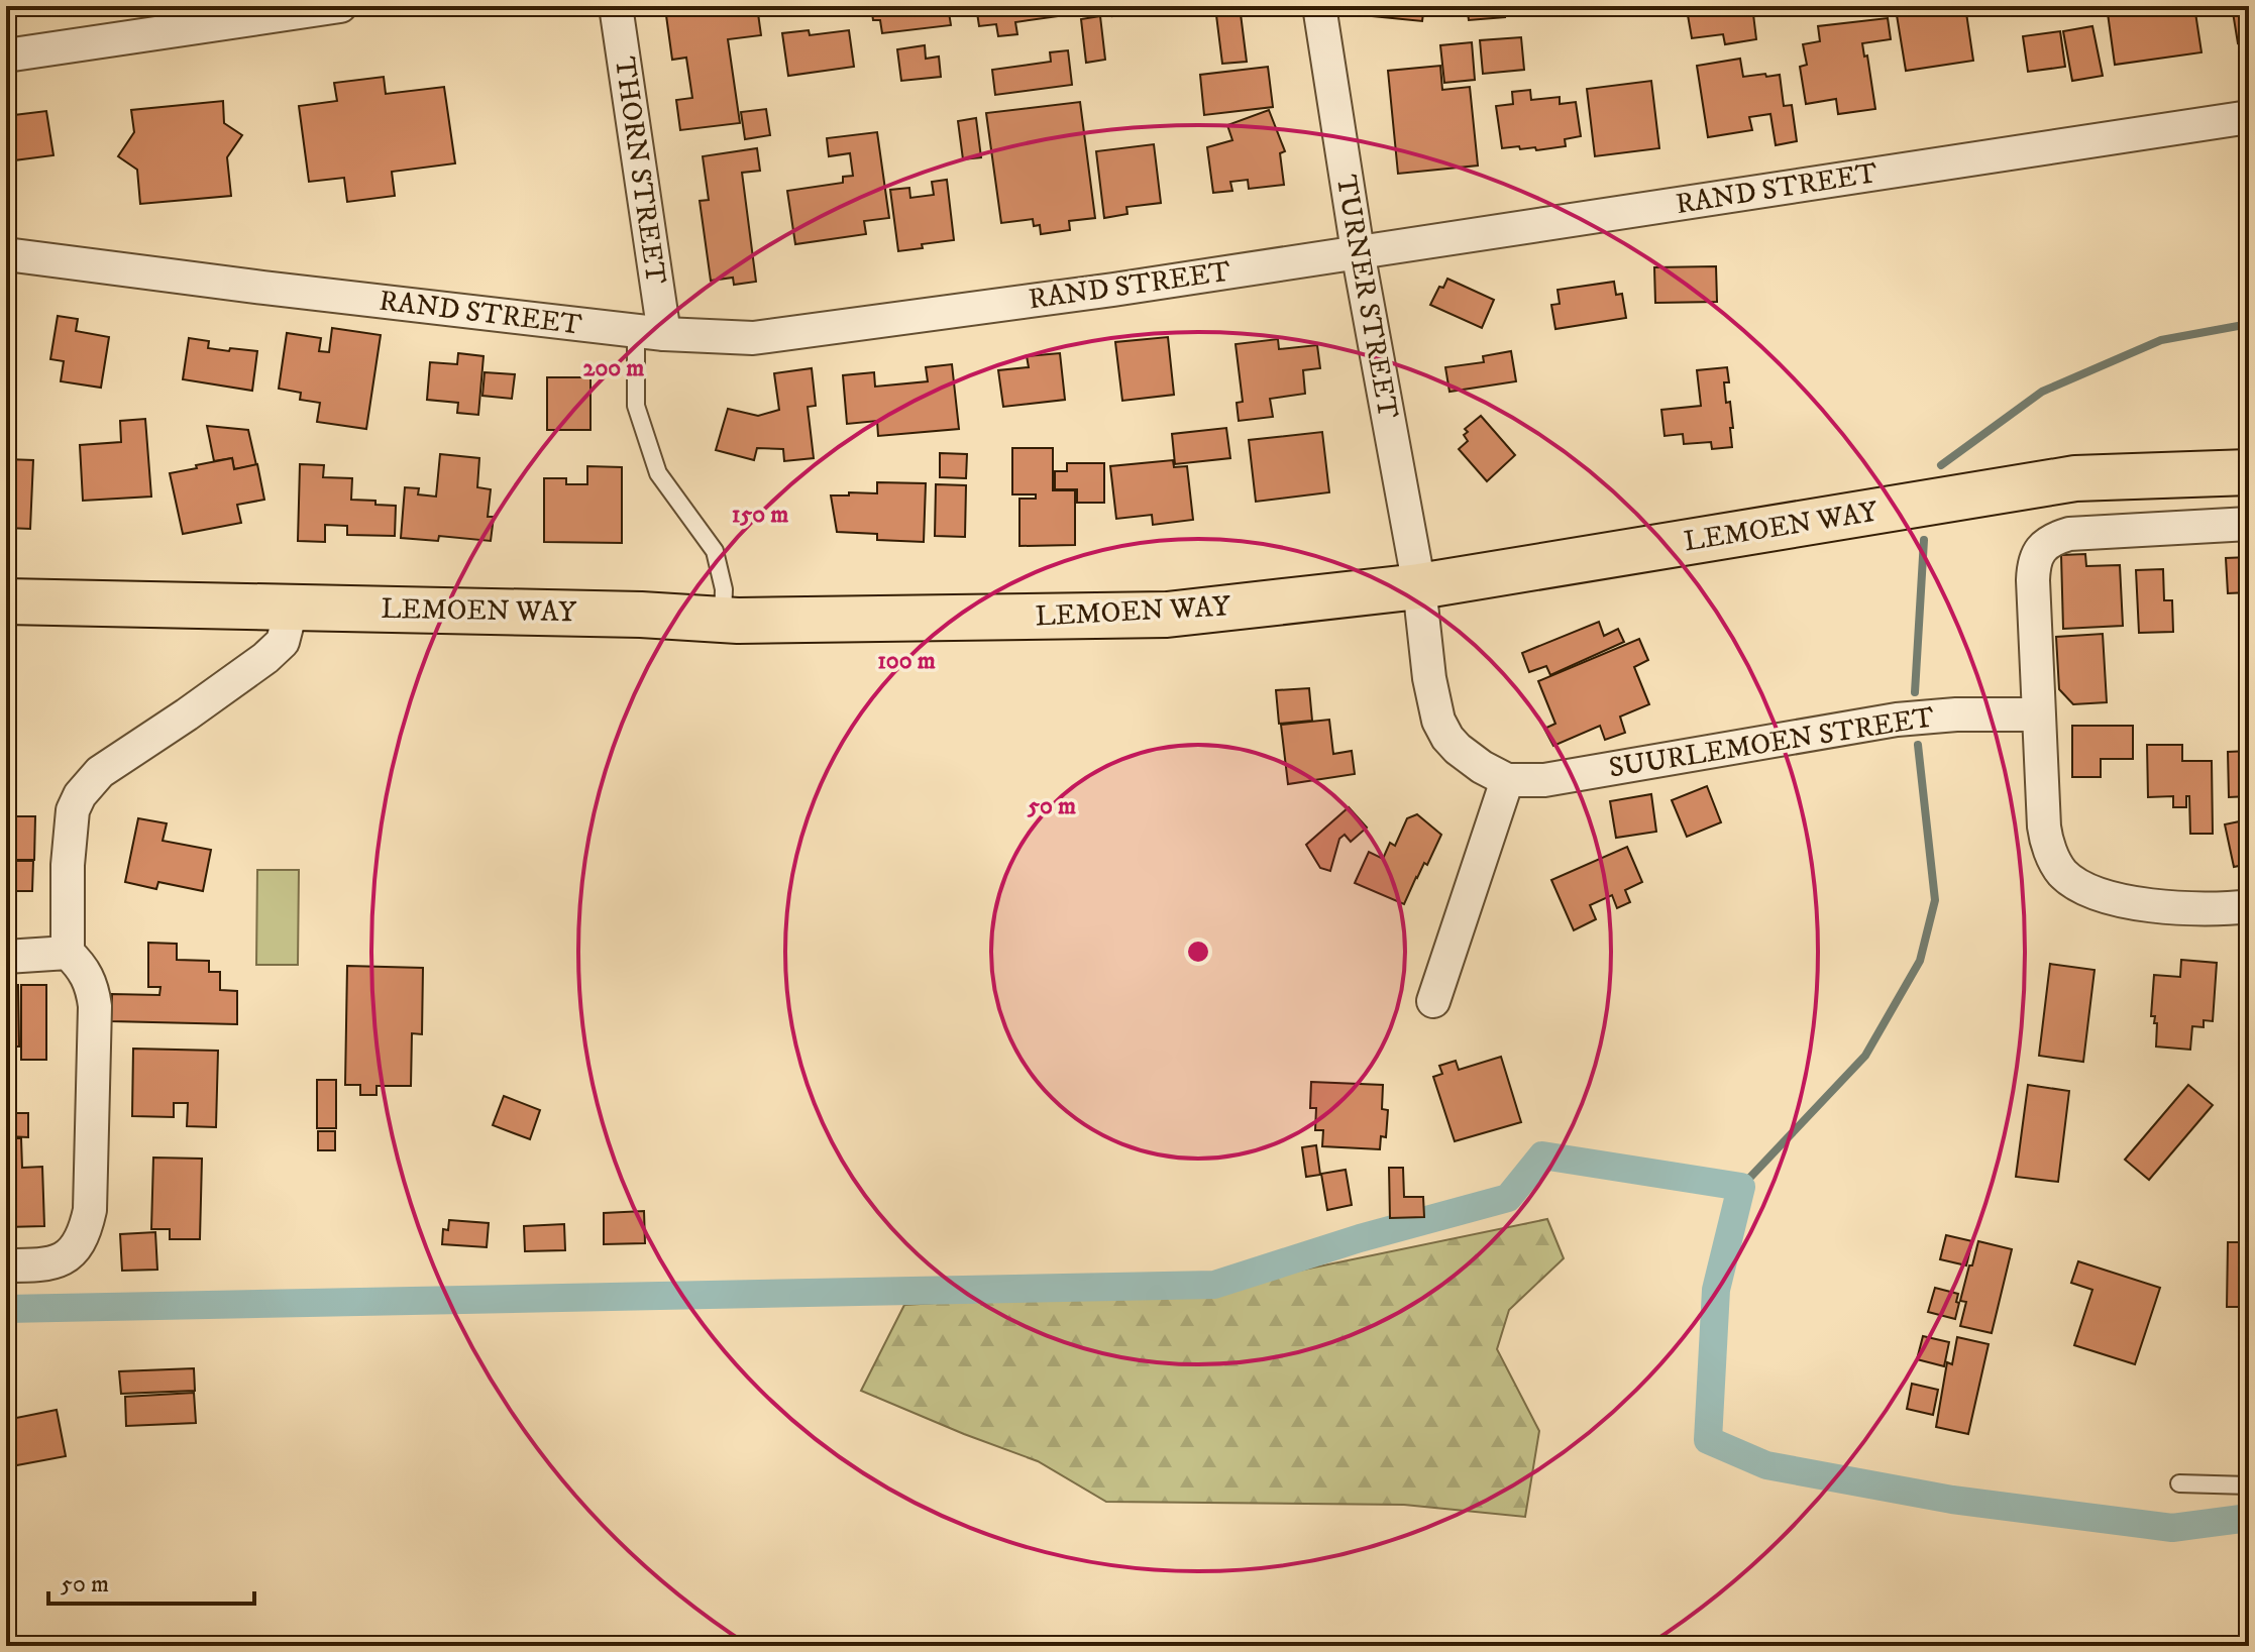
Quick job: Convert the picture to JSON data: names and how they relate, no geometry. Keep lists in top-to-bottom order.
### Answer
{
  "streets": {
    "highway": ["LEMOEN WAY"],
    "street": [
      "THORN STREET",
      "RAND STREET",
      "TURNER STREET",
      "SUURLEMOEN STREET"
    ]
  },
  "crossings": [
    ["THORN STREET", "RAND STREET"],
    ["RAND STREET", "TURNER STREET"],
    ["TURNER STREET", "LEMOEN WAY"]
  ],
  "scale_bar": "50 m",
  "rings": [
    "200 m",
    "150 m",
    "100 m",
    "50 m"
  ]
}
